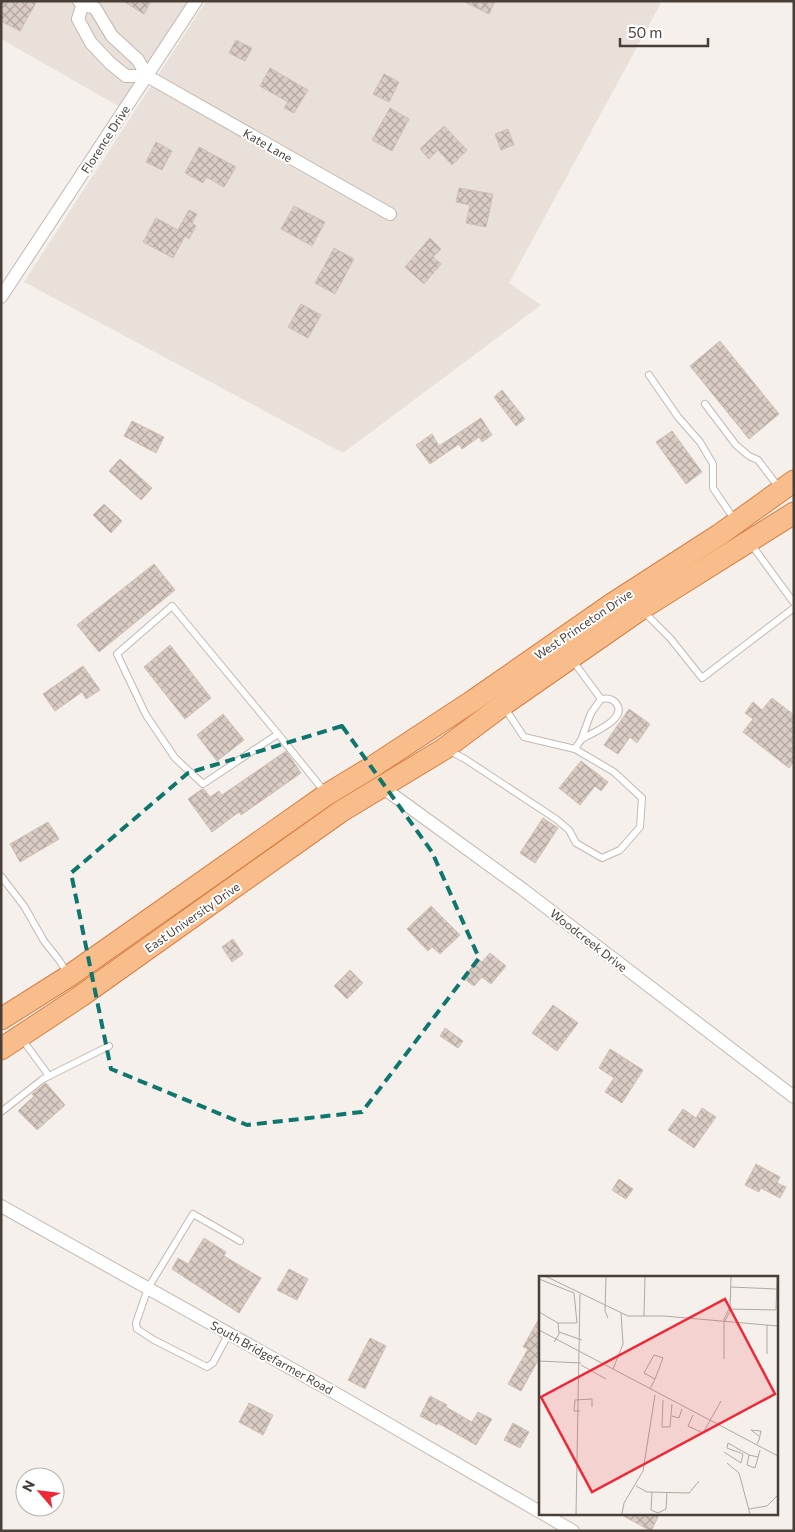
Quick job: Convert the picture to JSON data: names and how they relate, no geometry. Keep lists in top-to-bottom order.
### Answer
{
  "streets": {
    "highway": ["West Princeton Drive", "East University Drive"],
    "street": [
      "Florence Drive",
      "Kate Lane",
      "Woodcreek Drive",
      "South Bridgefarmer Road"
    ]
  },
  "crossings": [
    ["Florence Drive", "Kate Lane"],
    ["West Princeton Drive", "East University Drive"],
    ["West Princeton Drive", "Woodcreek Drive"],
    ["East University Drive", "Woodcreek Drive"]
  ],
  "scale_bar": "50 m",
  "north": "top left"
}
